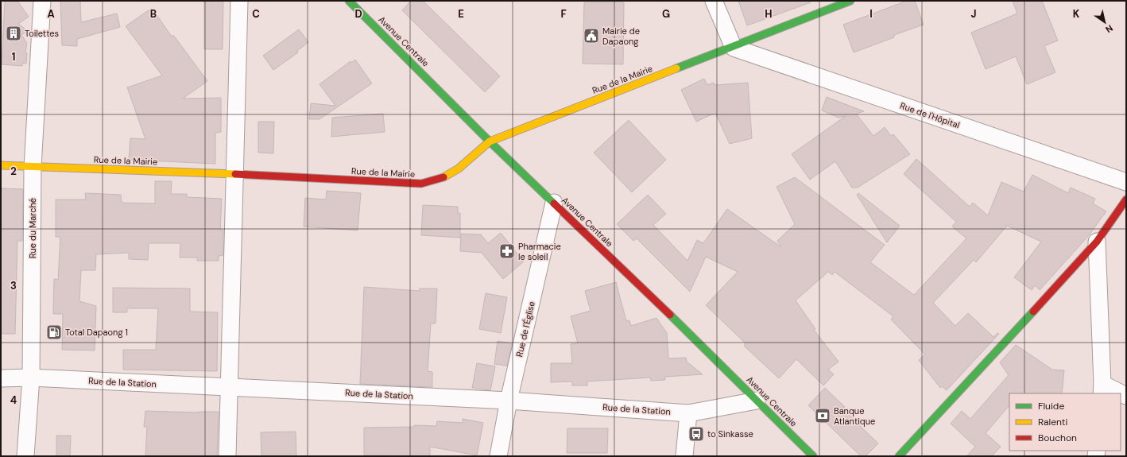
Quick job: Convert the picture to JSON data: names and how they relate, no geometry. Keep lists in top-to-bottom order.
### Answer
{
  "streets": {
    "main road": ["Avenue Centrale", "Rue de la Mairie"],
    "street": [
      "Rue de l'Hôpital",
      "Rue du Marché",
      "Rue de l'Église",
      "Rue de la Station"
    ]
  },
  "crossings": [
    ["Avenue Centrale", "Rue de la Mairie"],
    ["Avenue Centrale", "Rue de l'Église"],
    ["Avenue Centrale", "Rue de la Station"],
    ["Rue de la Mairie", "Rue de l'Hôpital"],
    ["Rue de la Mairie", "Rue du Marché"],
    ["Rue du Marché", "Rue de la Station"],
    ["Rue de l'Église", "Rue de la Station"]
  ],
  "places": {
    "building": ["Toilettes"],
    "public building": ["Mairie de Dapaong"],
    "pharmacy": ["Pharmacie le soleil"],
    "fuel station": ["Total Dapaong 1"],
    "bank": ["Banque Atlantique"],
    "bus stop": ["to Sinkasse"]
  },
  "legend": ["Fluide", "Ralenti", "Bouchon"],
  "north": "bottom right",
  "grid": {
    "columns": [
      "A",
      "B",
      "C",
      "D",
      "E",
      "F",
      "G",
      "H",
      "I",
      "J",
      "K"
    ],
    "rows": [
      "1",
      "2",
      "3",
      "4"
    ]
  }
}
